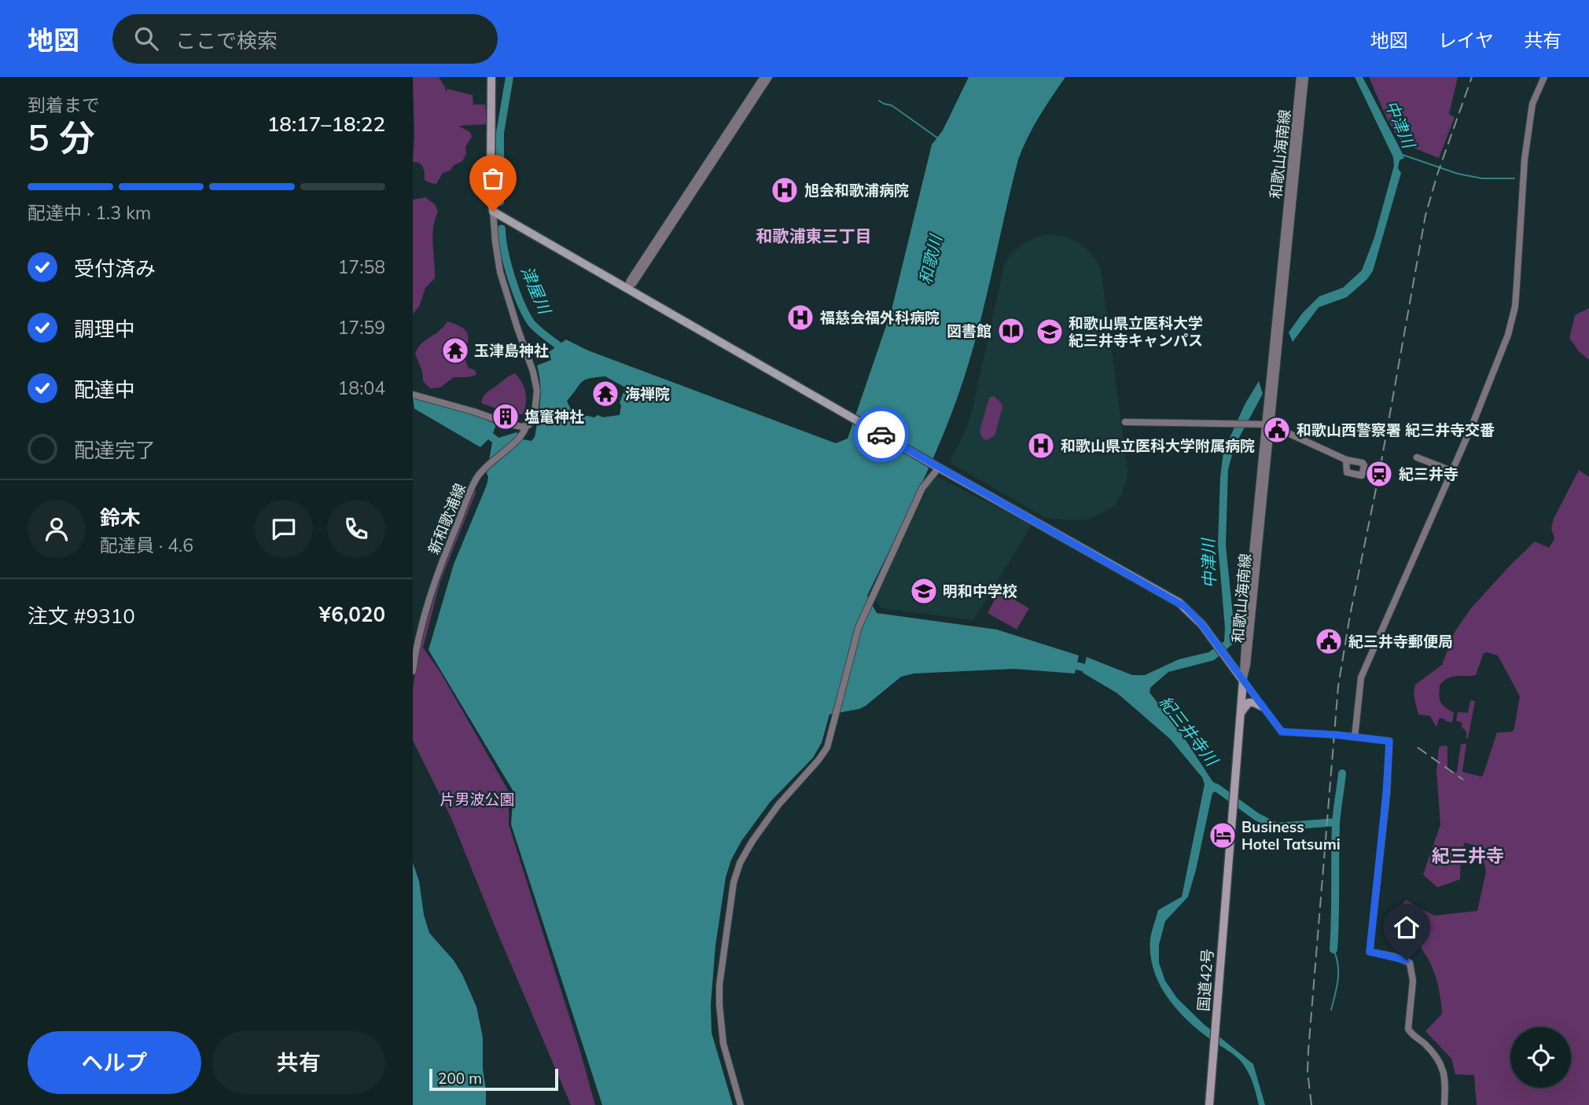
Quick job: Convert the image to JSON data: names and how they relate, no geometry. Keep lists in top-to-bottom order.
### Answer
{
  "streets": {
    "highway": ["国道42号"],
    "main road": ["和歌山海南線", "新和歌浦線"]
  },
  "crossings": [
    ["和歌山海南線", "国道42号"]
  ],
  "districts": ["和歌浦東三丁目", "紀三井寺"],
  "water": [
    "中津川",
    "和歌川",
    "津屋川",
    "紀三井寺川"
  ],
  "parks": ["片男波公園"],
  "places": {
    "hospital": ["旭会和歌浦病院", "福慈会福外科病院", "和歌山県立医科大学附属病院"],
    "library": ["図書館"],
    "school or university": ["和歌山県立医科大学 紀三井寺キャンパス", "明和中学校"],
    "temple": ["玉津島神社", "海禅院"],
    "building": ["塩竃神社"],
    "public building": ["和歌山西警察署 紀三井寺交番", "紀三井寺郵便局"],
    "station": ["紀三井寺"],
    "hotel": ["Business Hotel Tatsumi"]
  },
  "scale_bar": "200 m",
  "page": {
    "header": "地図",
    "search": "ここで検索",
    "nav": ["地図", "レイヤ", "共有"],
    "heading": ["5 分", "到着まで", "18:17–18:22"],
    "panel": [
      "鈴木",
      "配達員 · 4.6",
      "注文 #9310",
      "¥6,020"
    ],
    "bar": "配達中 · 1.3 km",
    "list": [
      ["受付済み", "17:58"],
      ["調理中", "17:59"],
      ["配達中", "18:04"],
      "配達完了"
    ],
    "buttons": ["ヘルプ", "共有"],
    "scale": "200 m"
  }
}
